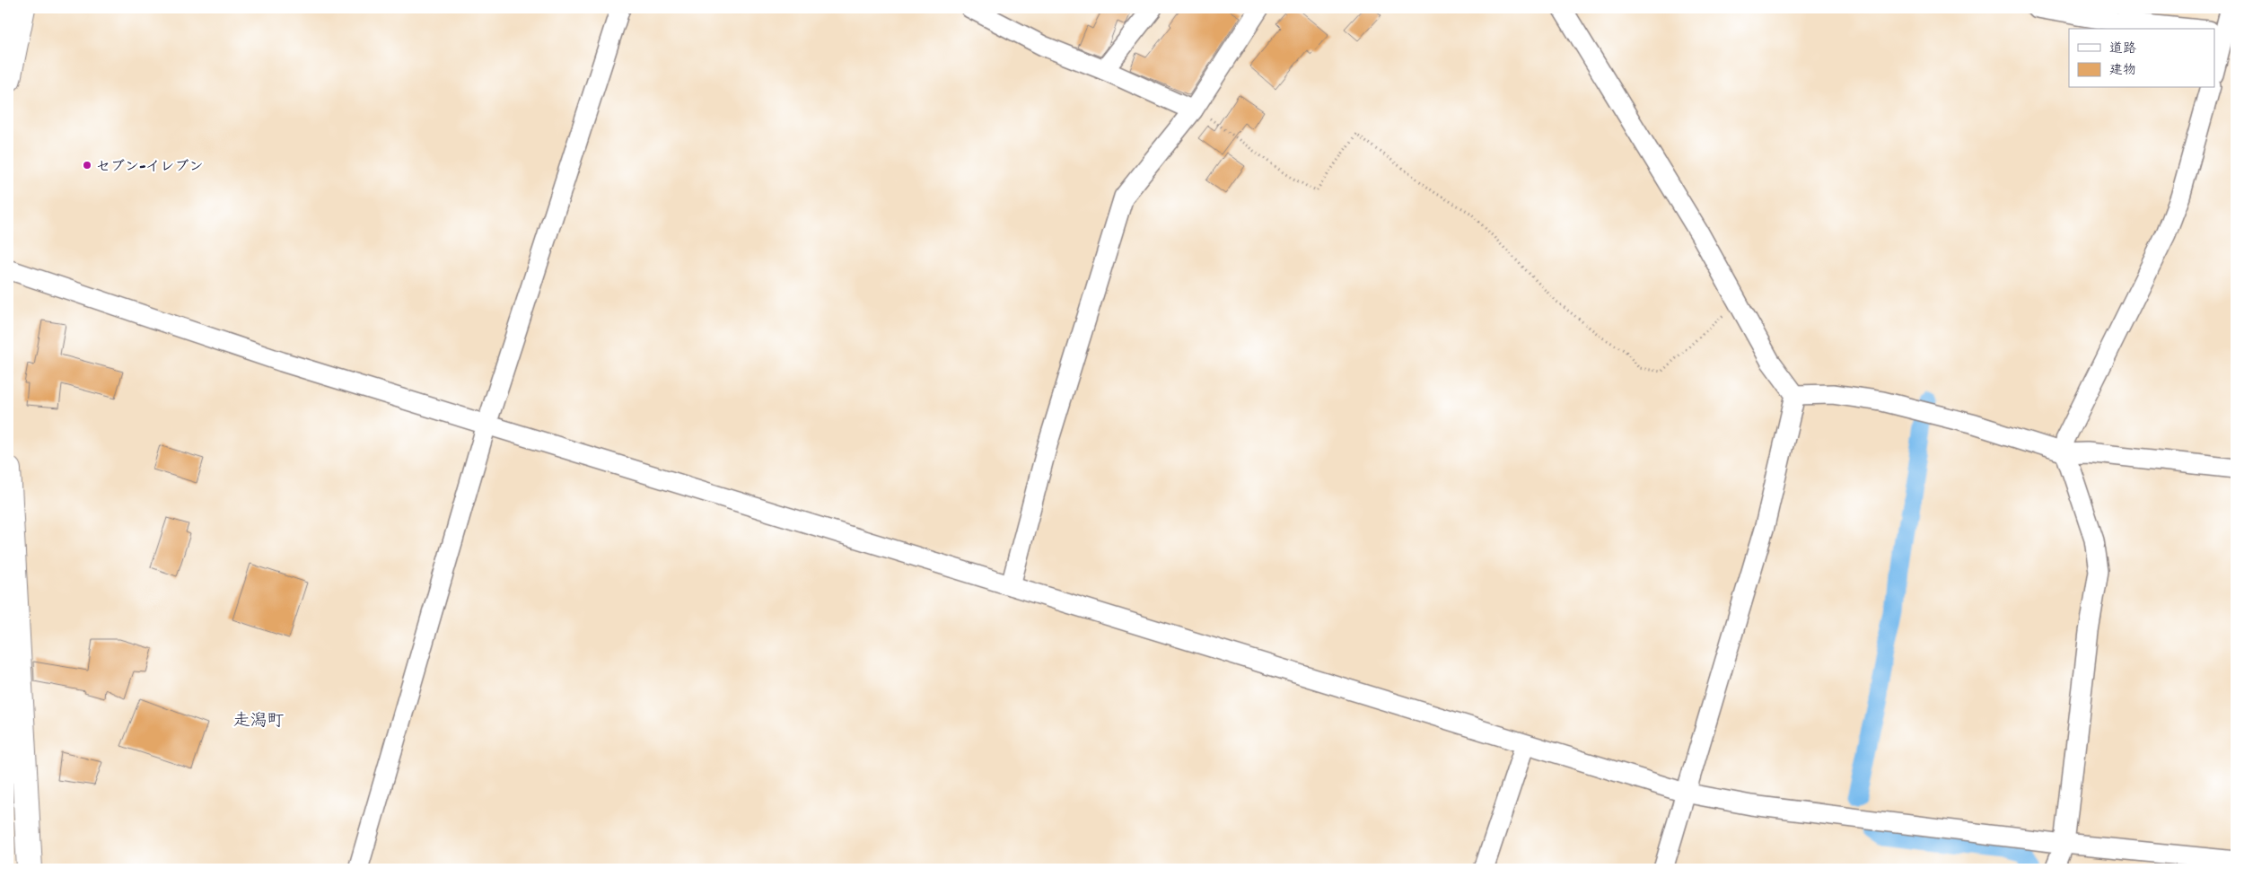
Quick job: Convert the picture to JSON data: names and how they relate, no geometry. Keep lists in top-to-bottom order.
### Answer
{
  "districts": ["走潟町"],
  "places": ["セブン-イレブン"],
  "legend": ["道路", "建物"]
}
